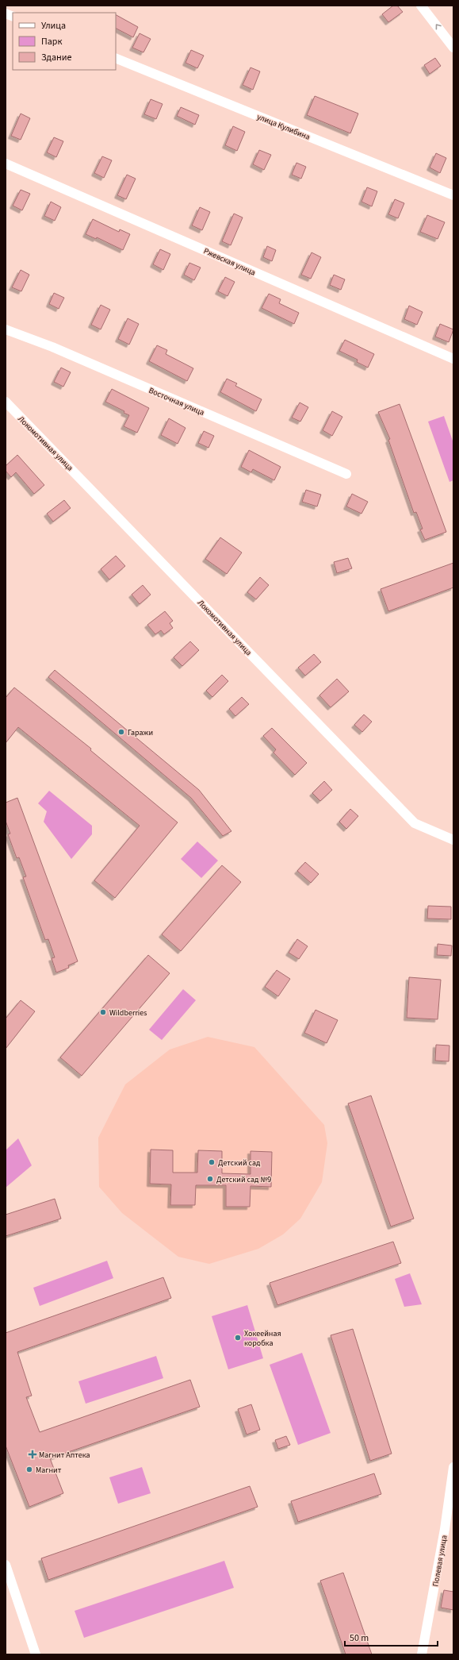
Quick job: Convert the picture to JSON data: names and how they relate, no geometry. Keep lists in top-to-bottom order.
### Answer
{
  "streets": {
    "street": [
      "улица Кулибина",
      "Ржевская улица",
      "Восточная улица",
      "Локомотивная улица",
      "Полевая улица"
    ]
  },
  "places": {
    "other": [
      "Гаражи",
      "Wildberries",
      "Детский сад",
      "Детский сад №9",
      "Хокеейная коробка",
      "Магнит"
    ],
    "health": ["Магнит Аптека"]
  },
  "legend": ["Улица", "Парк", "Здание"],
  "scale_bar": "50 m"
}
